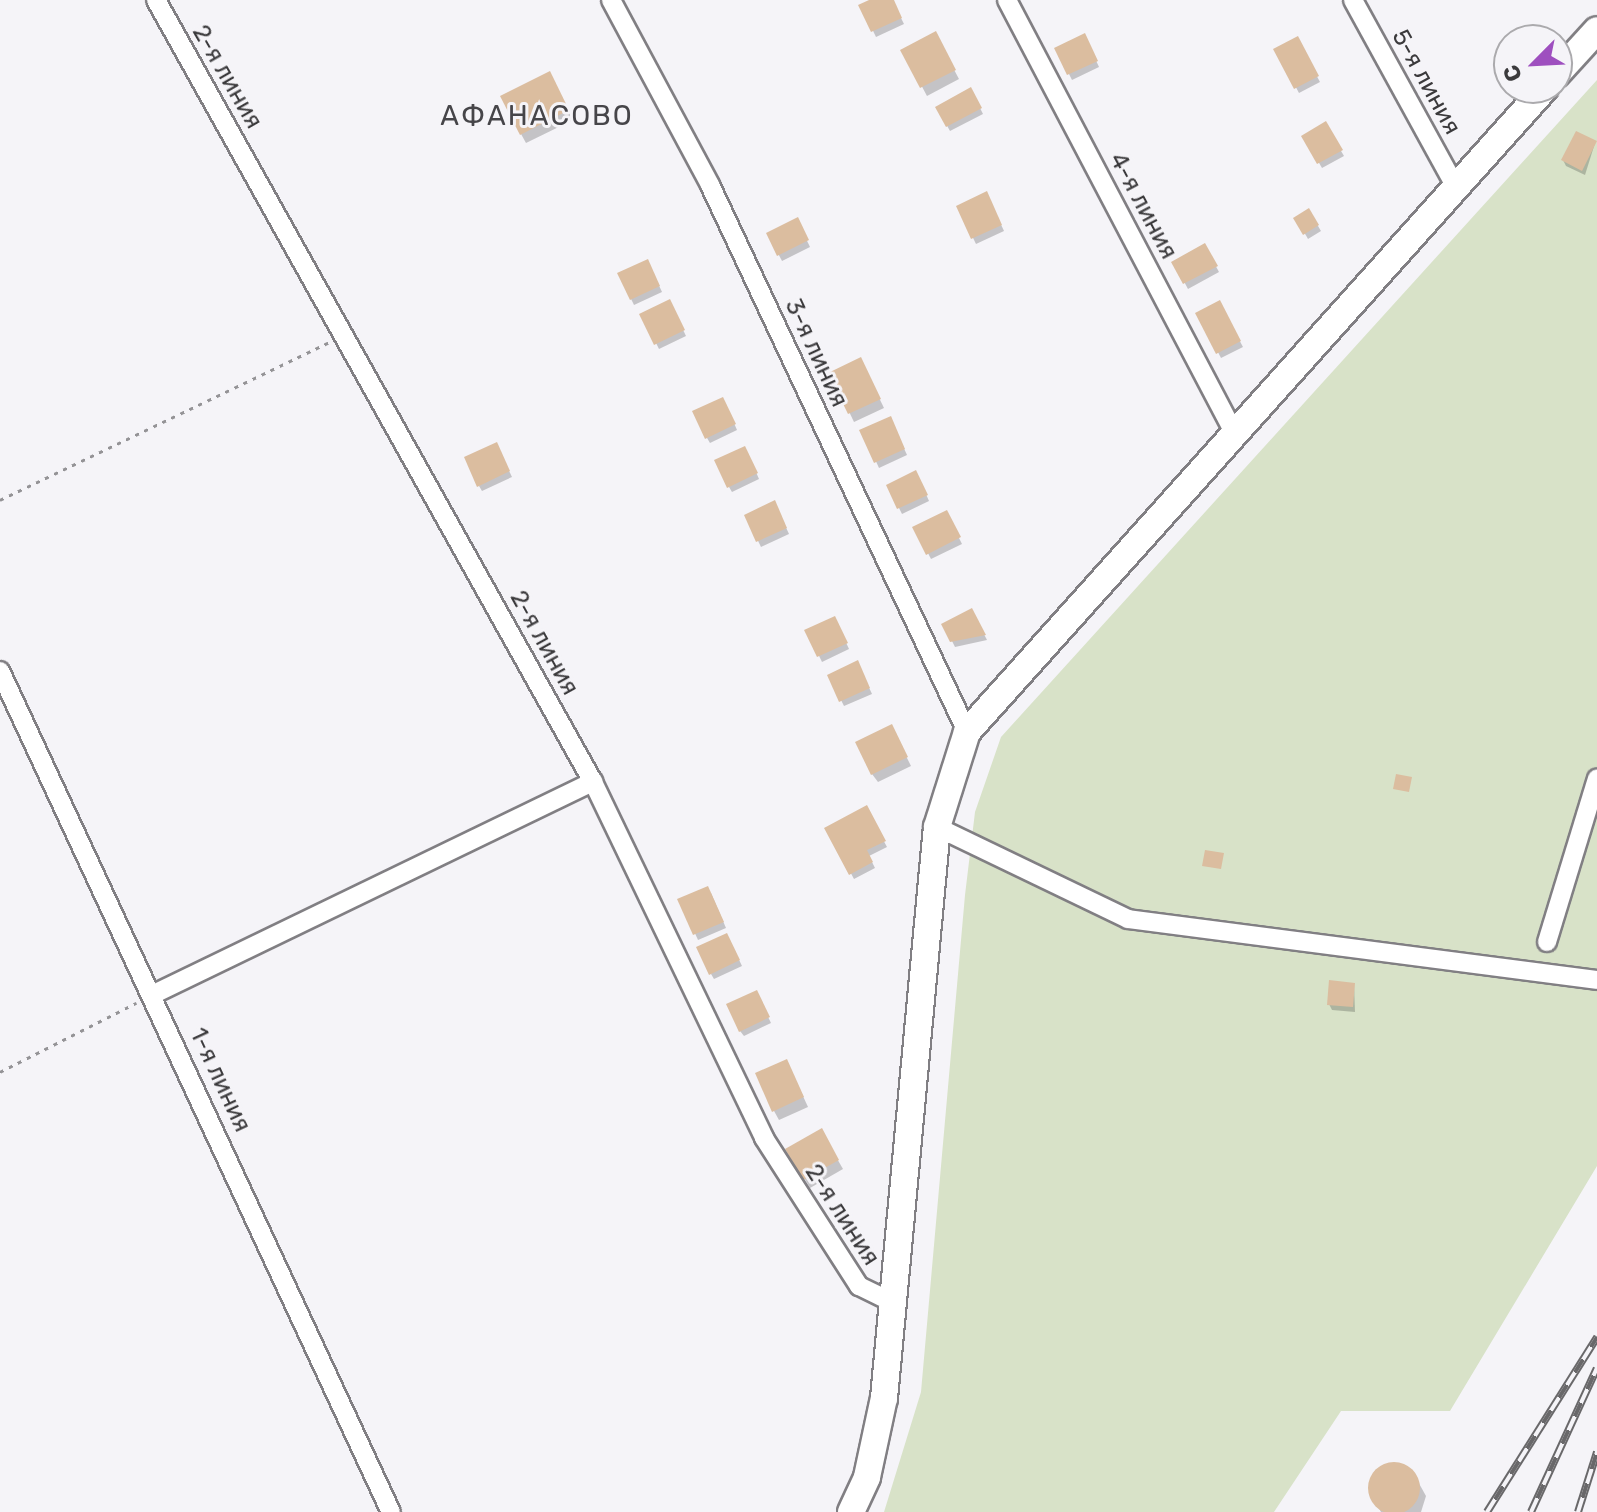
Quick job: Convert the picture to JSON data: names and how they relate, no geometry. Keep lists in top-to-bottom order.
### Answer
{
  "streets": {
    "street": [
      "2-я линия",
      "5-я линия",
      "4-я линия",
      "3-я линия",
      "1-я линия"
    ]
  },
  "districts": ["АФАНАСОВО"],
  "north": "bottom left"
}
